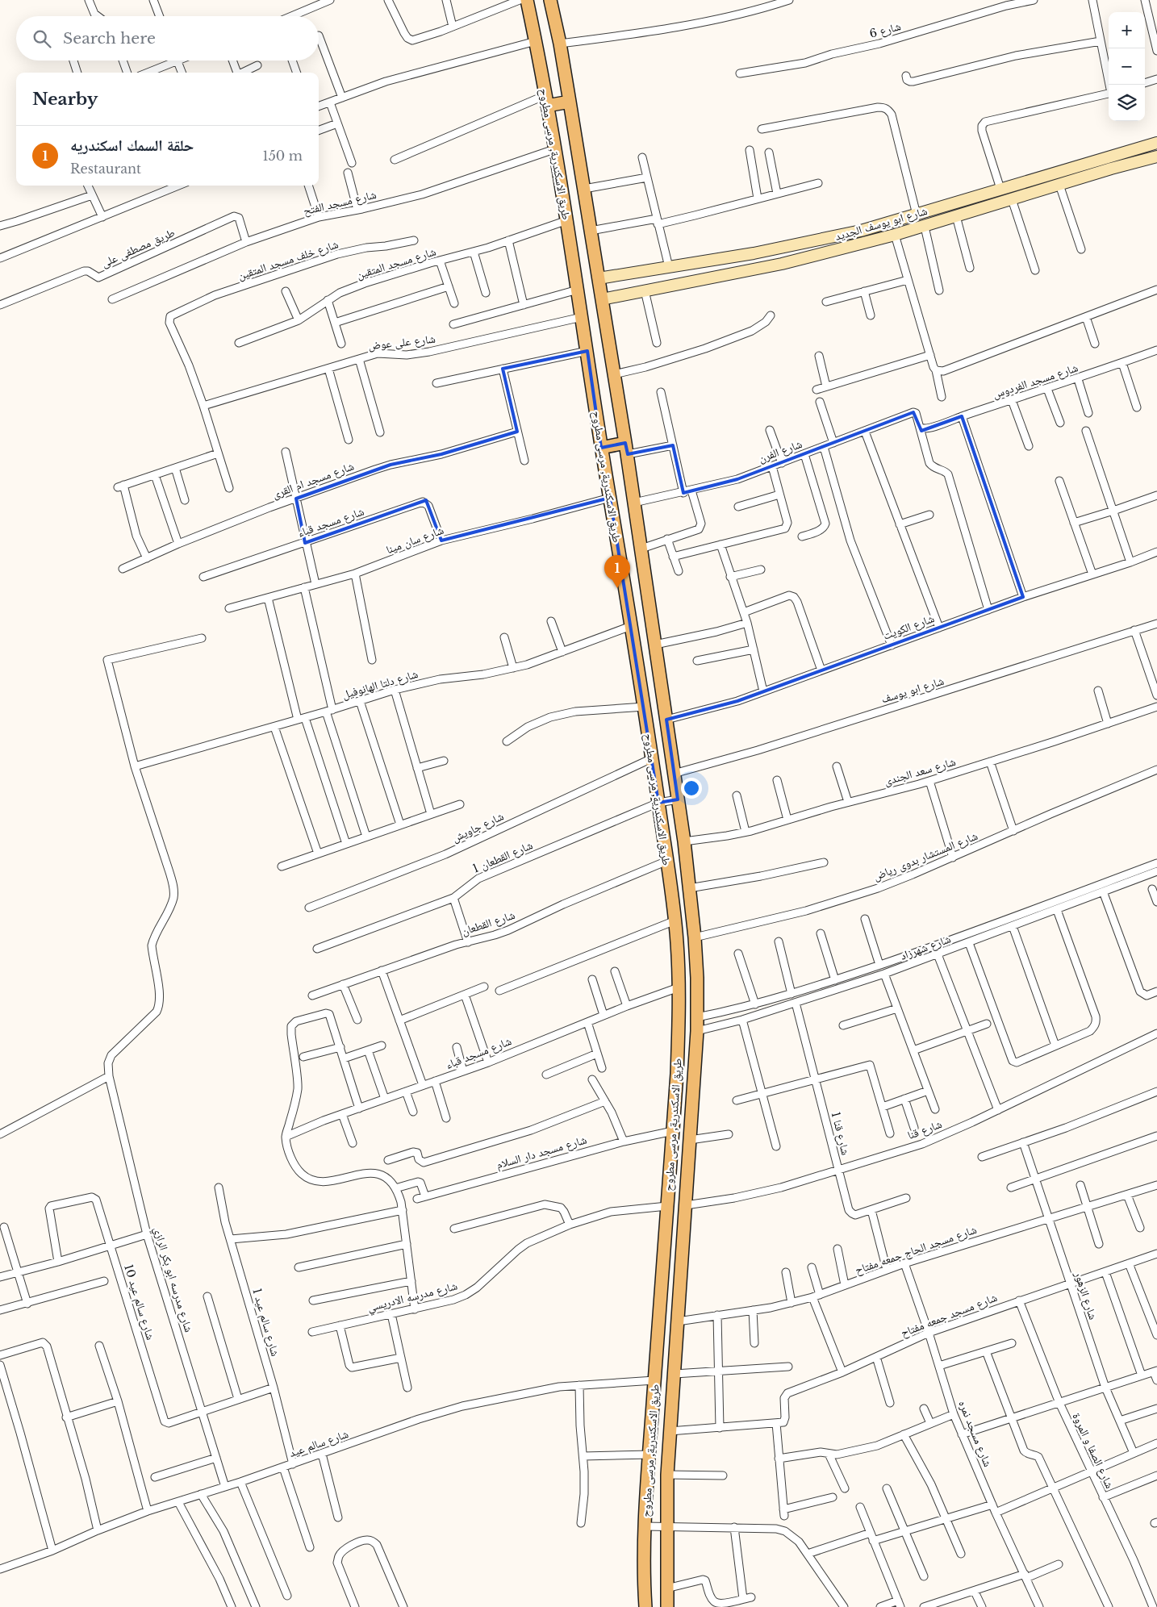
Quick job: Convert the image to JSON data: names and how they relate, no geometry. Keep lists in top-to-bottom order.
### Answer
{
  "streets": {
    "main road": ["طريق الاسكندرية, مرسى مطروح"],
    "street": [
      "شارع 6",
      "شارع مسجد الفتح",
      "شارع ابو يوسف الجديد",
      "طريق مصطفى على",
      "شارع خلف مسجد المتقين",
      "شارع مسجد المتقين",
      "شارع على عوض",
      "شارع مسجد الفردوس",
      "شارع الفرن",
      "شارع مسجد ام القرى",
      "شارع مسجد قباء",
      "شارع سان مينا",
      "شارع الكويت",
      "شارع دلتا الهانوفيل",
      "شارع ابو يوسف",
      "شارع سعد الجندى",
      "شارع جاويش",
      "شارع المستشار بدوى رياض",
      "شارع القطعان 1",
      "شارع القطعان",
      "شارع شهرزاد",
      "شارع قنا",
      "شارع قنا 1",
      "شارع مسجد دار السلام",
      "شارع مسجد الحاج جمعه مفتاح",
      "شارع مدرسه ابو بكر الرازي",
      "شارع الزهور",
      "شارع مدرسه الادريسي",
      "شارع سالم عيد 10",
      "شارع مسجد جمعه مفتاح",
      "شارع سالم عيد 1",
      "شارع مسجد نمره",
      "شارع سالم عيد",
      "شارع الصفا و المروة"
    ]
  },
  "crossings": [
    ["طريق الاسكندرية, مرسى مطروح", "شارع مسجد الفتح"],
    ["طريق الاسكندرية, مرسى مطروح", "شارع ابو يوسف الجديد"],
    ["طريق الاسكندرية, مرسى مطروح", "شارع مسجد المتقين"],
    ["طريق الاسكندرية, مرسى مطروح", "شارع على عوض"],
    ["طريق الاسكندرية, مرسى مطروح", "شارع الفرن"],
    ["طريق الاسكندرية, مرسى مطروح", "شارع مسجد قباء"],
    ["طريق الاسكندرية, مرسى مطروح", "شارع سان مينا"],
    ["طريق الاسكندرية, مرسى مطروح", "شارع الكويت"],
    ["طريق الاسكندرية, مرسى مطروح", "شارع دلتا الهانوفيل"],
    ["طريق الاسكندرية, مرسى مطروح", "شارع ابو يوسف"],
    ["طريق الاسكندرية, مرسى مطروح", "شارع سعد الجندى"],
    ["طريق الاسكندرية, مرسى مطروح", "شارع جاويش"],
    ["طريق الاسكندرية, مرسى مطروح", "شارع المستشار بدوى رياض"],
    ["طريق الاسكندرية, مرسى مطروح", "شارع القطعان 1"],
    ["طريق الاسكندرية, مرسى مطروح", "شارع القطعان"],
    ["طريق الاسكندرية, مرسى مطروح", "شارع شهرزاد"],
    ["طريق الاسكندرية, مرسى مطروح", "شارع قنا"],
    ["طريق الاسكندرية, مرسى مطروح", "شارع مسجد دار السلام"],
    ["طريق الاسكندرية, مرسى مطروح", "شارع مسجد الحاج جمعه مفتاح"],
    ["طريق الاسكندرية, مرسى مطروح", "شارع مدرسه الادريسي"],
    ["طريق الاسكندرية, مرسى مطروح", "شارع سالم عيد"],
    ["شارع مسجد الفتح", "طريق مصطفى على"],
    ["شارع خلف مسجد المتقين", "شارع على عوض"],
    ["شارع مسجد الفردوس", "شارع الفرن"],
    ["شارع مسجد قباء", "شارع سان مينا"],
    ["شارع دلتا الهانوفيل", "شارع مدرسه ابو بكر الرازي"],
    ["شارع شهرزاد", "شارع قنا 1"],
    ["شارع قنا", "شارع قنا 1"],
    ["شارع مسجد الحاج جمعه مفتاح", "شارع الزهور"],
    ["شارع مسجد الحاج جمعه مفتاح", "شارع مسجد نمره"],
    ["شارع مدرسه ابو بكر الرازي", "شارع سالم عيد 10"],
    ["شارع مدرسه ابو بكر الرازي", "شارع سالم عيد"],
    ["شارع الزهور", "شارع مسجد جمعه مفتاح"],
    ["شارع مسجد جمعه مفتاح", "شارع مسجد نمره"],
    ["شارع مسجد جمعه مفتاح", "شارع الصفا و المروة"],
    ["شارع سالم عيد 1", "شارع سالم عيد"]
  ],
  "page": {
    "map_buttons": ["+", "−"],
    "search": "Search here",
    "heading": "Nearby",
    "list": [
      {
        "mark": "1",
        "name": "حلقة السمك اسكندريه",
        "note": "Restaurant",
        "value": "150 m"
      }
    ],
    "pins": "1"
  }
}
